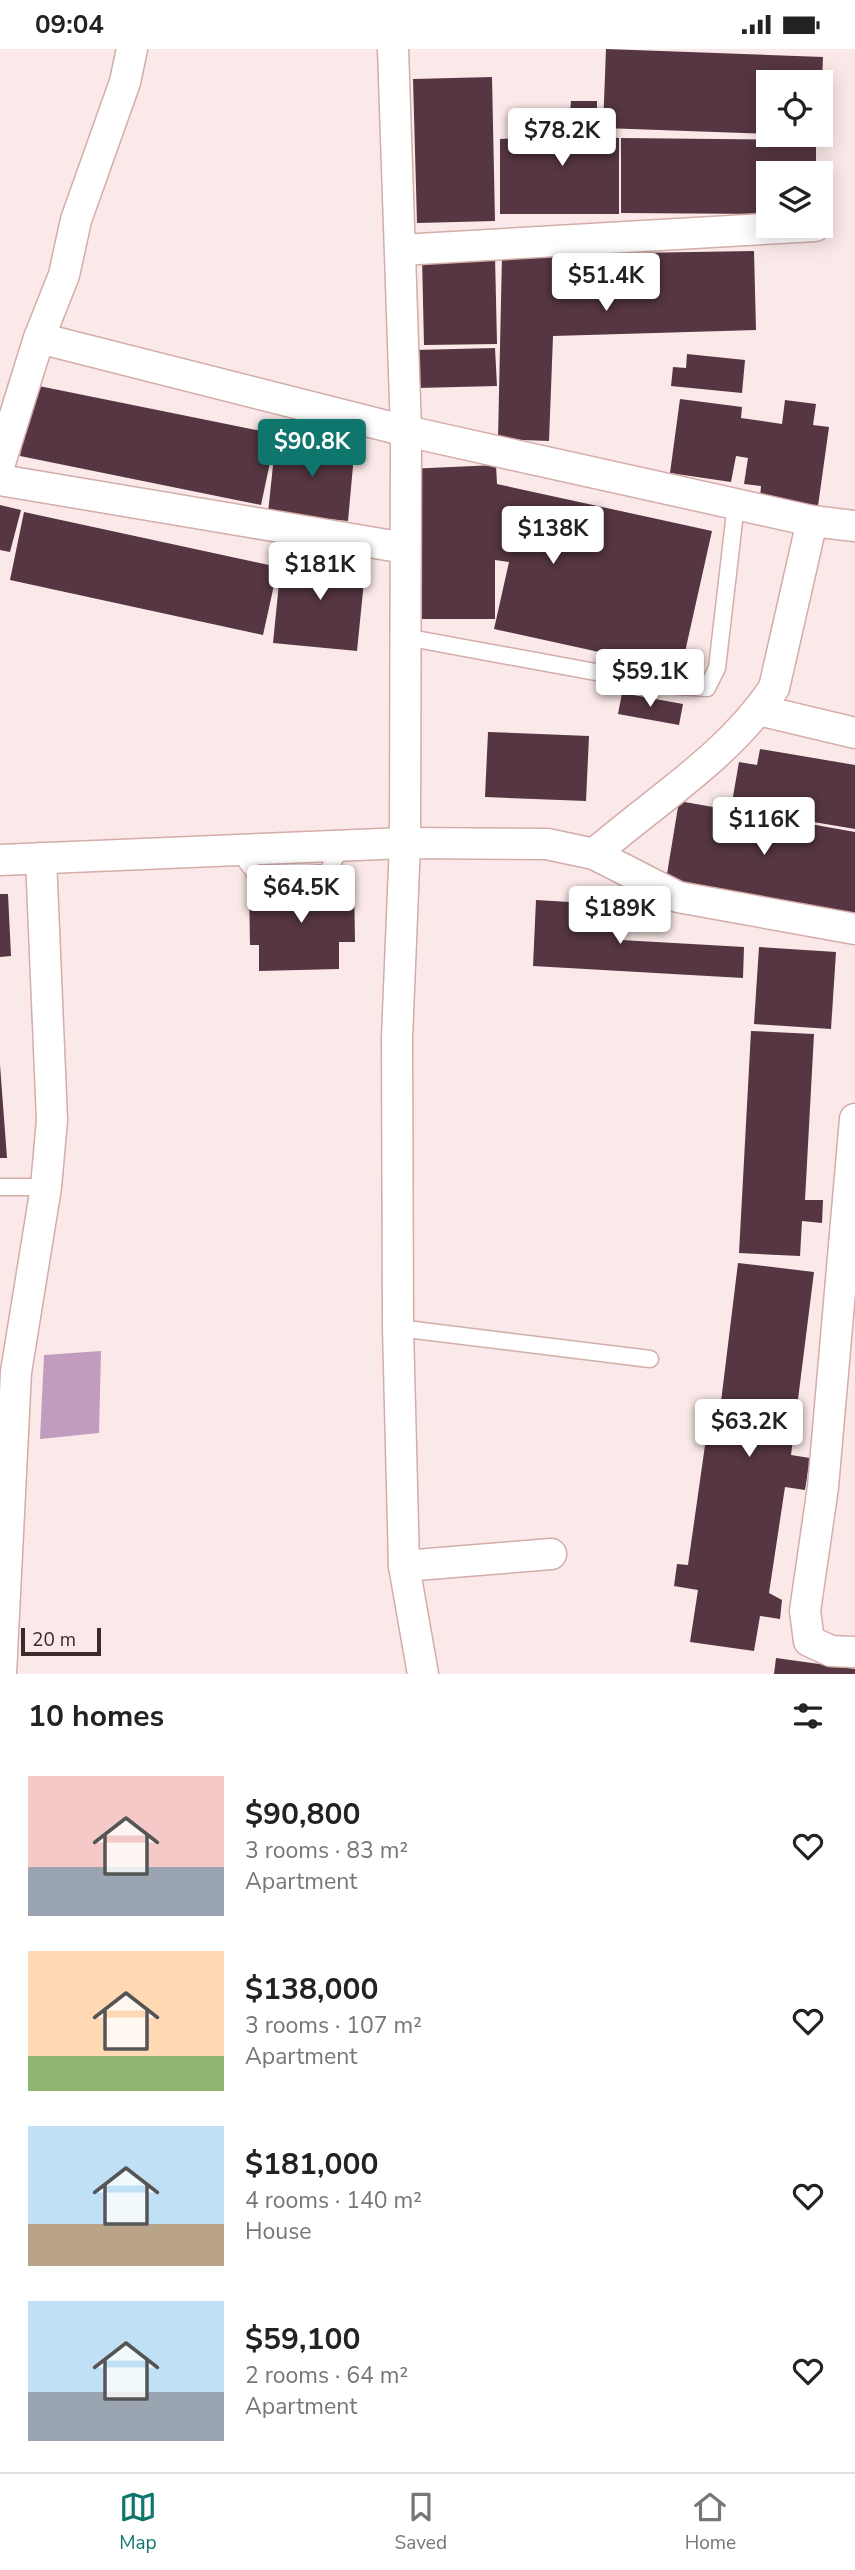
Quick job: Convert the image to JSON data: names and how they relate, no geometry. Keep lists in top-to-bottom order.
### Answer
{
  "scale_bar": "20 m",
  "page": {
    "status": "09:04",
    "price": [
      "$78.2K",
      "$51.4K",
      "$90.8K",
      "$138K",
      "$181K",
      "$59.1K",
      "$116K",
      "$64.5K",
      "$189K",
      "$63.2K"
    ],
    "scale": "20 m",
    "heading": "10 homes",
    "list": [
      {
        "name": "$90,800",
        "note": "3 rooms · 83 m² · Apartment"
      },
      {
        "name": "$138,000",
        "note": "3 rooms · 107 m² · Apartment"
      },
      {
        "name": "$181,000",
        "note": "4 rooms · 140 m² · House"
      },
      {
        "name": "$59,100",
        "note": "2 rooms · 64 m² · Apartment"
      }
    ],
    "tabs": ["Map", "Saved", "Home"]
  }
}
